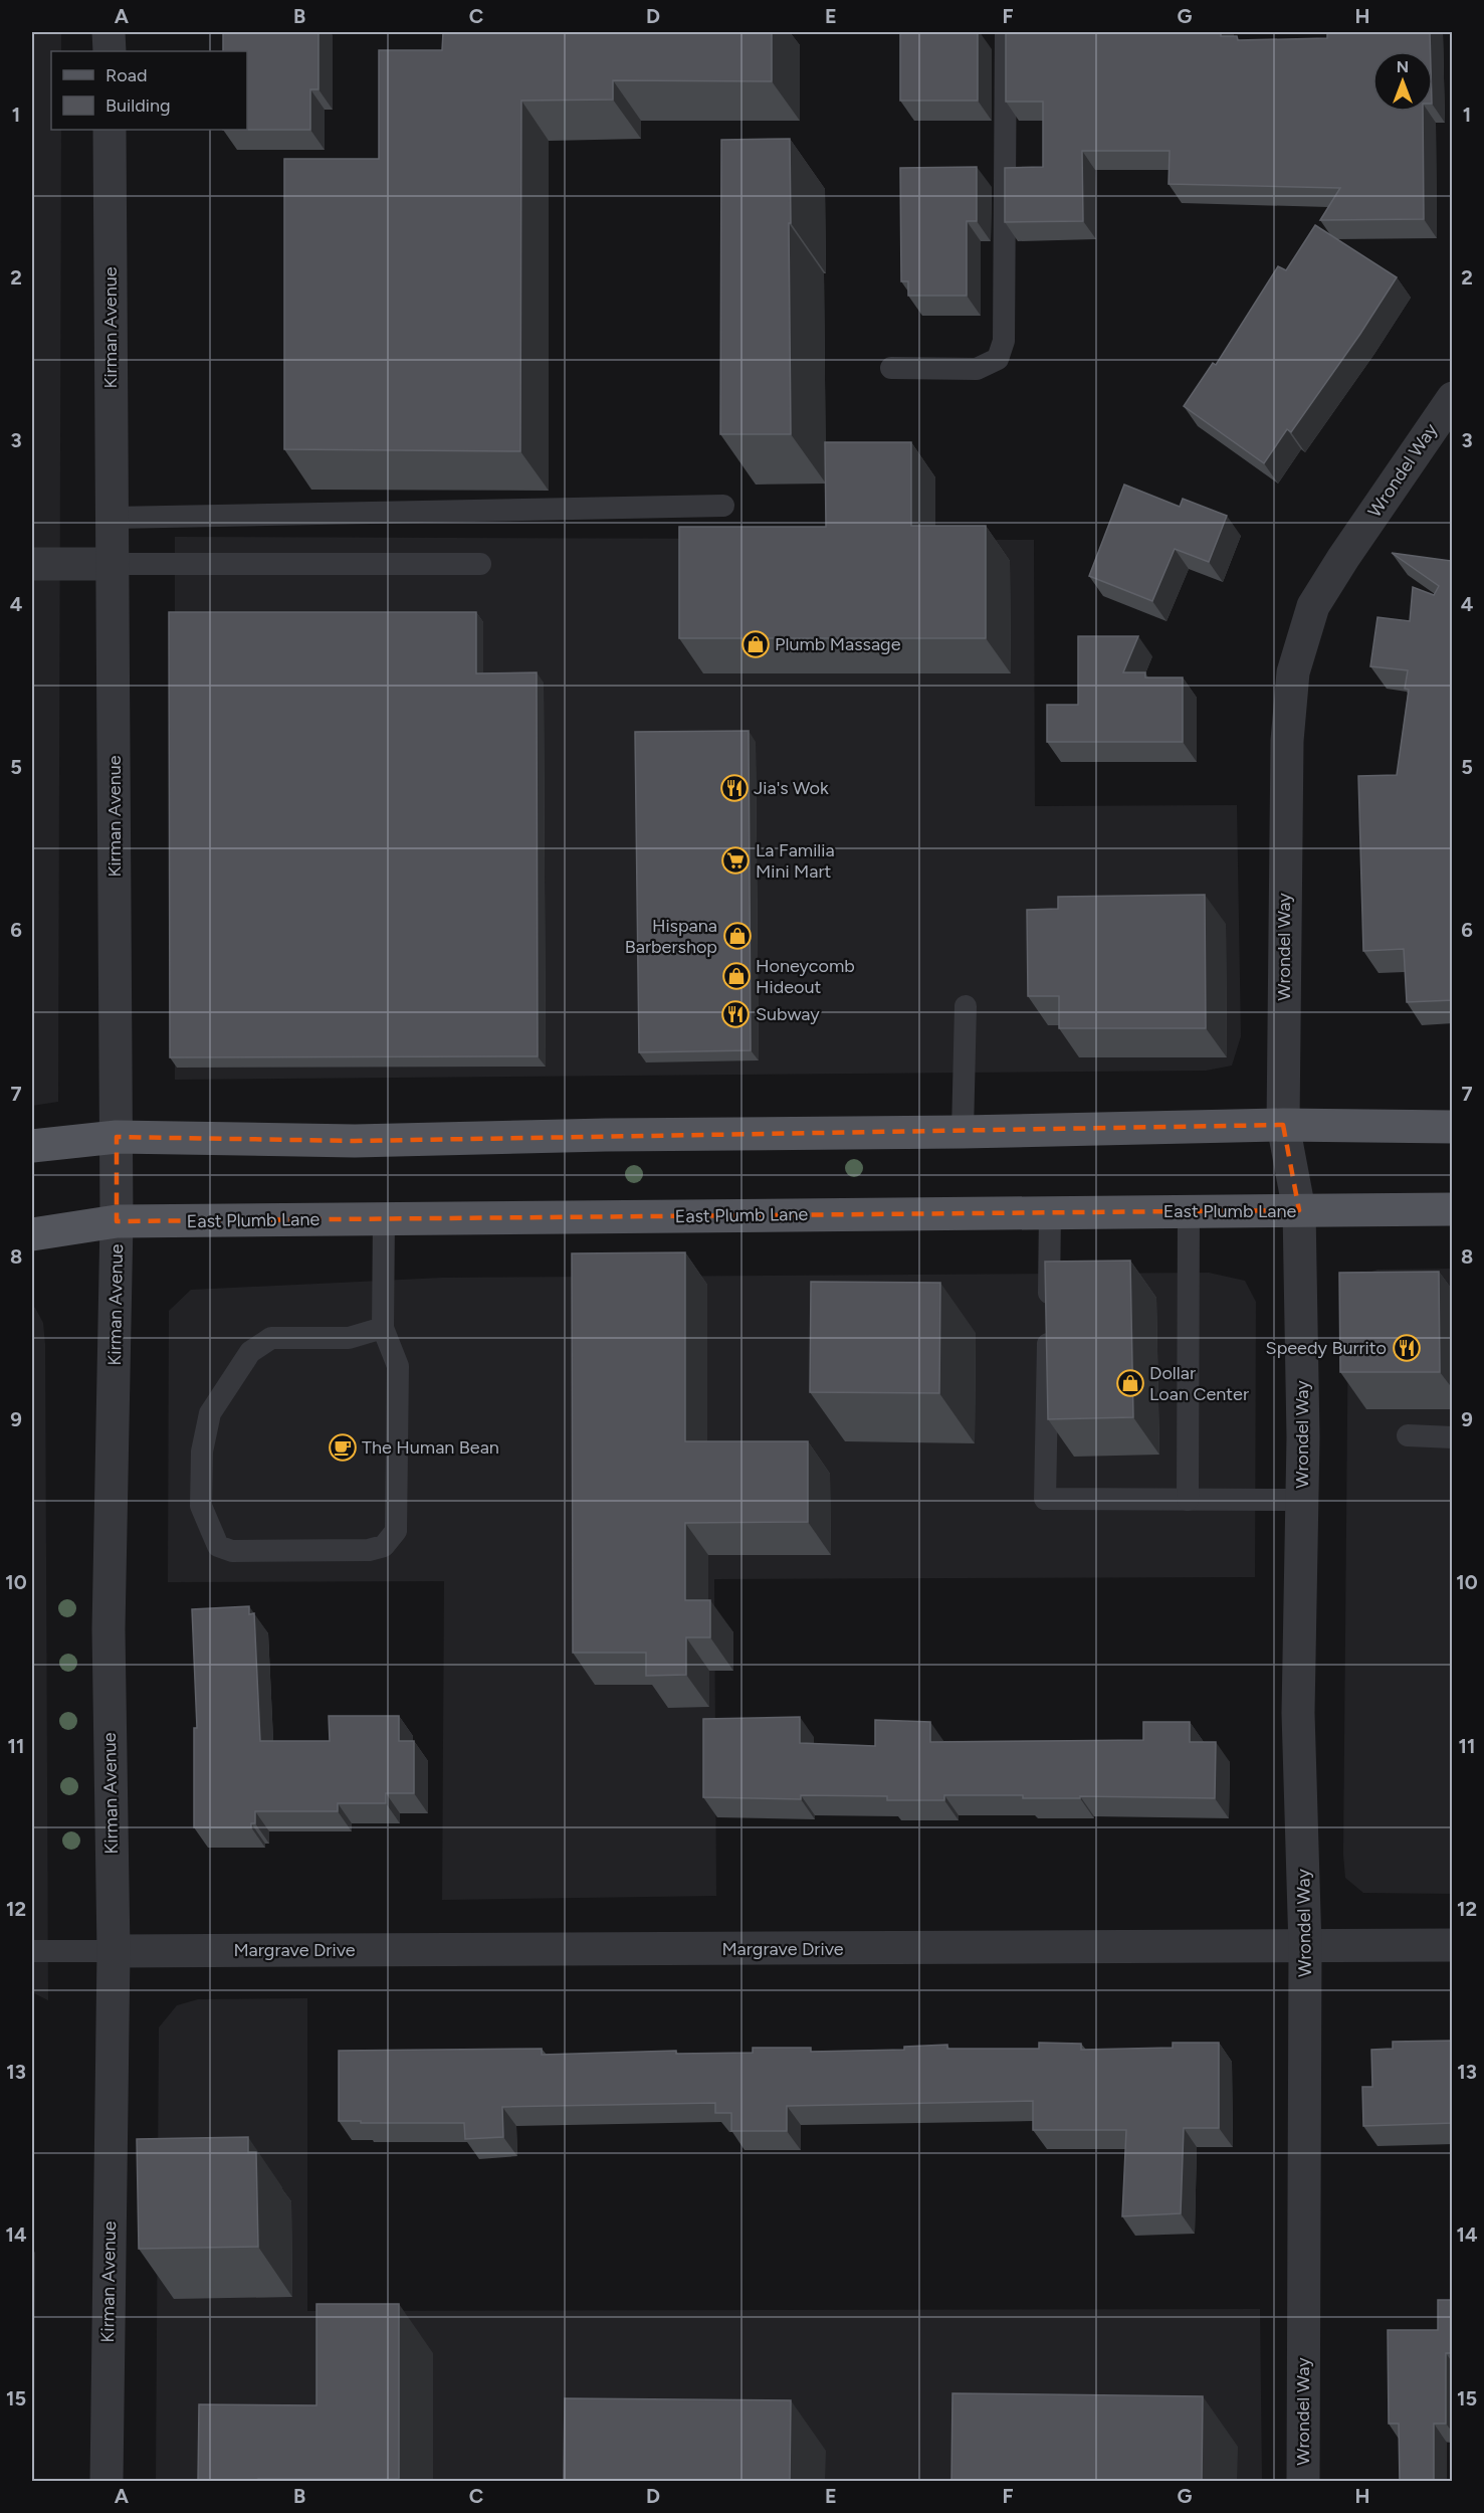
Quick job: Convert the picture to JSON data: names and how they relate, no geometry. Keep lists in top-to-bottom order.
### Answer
{
  "streets": {
    "main road": ["East Plumb Lane"],
    "street": ["Kirman Avenue", "Wrondel Way", "Margrave Drive"]
  },
  "crossings": [
    ["Kirman Avenue", "East Plumb Lane"],
    ["Kirman Avenue", "Margrave Drive"],
    ["Wrondel Way", "East Plumb Lane"],
    ["Wrondel Way", "Margrave Drive"]
  ],
  "places": {
    "shop": [
      "Plumb Massage",
      "Hispana Barbershop",
      "Honeycomb Hideout",
      "Dollar Loan Center"
    ],
    "restaurant": ["Jia's Wok", "Subway", "Speedy Burrito"],
    "supermarket": ["La Familia Mini Mart"],
    "cafe": ["The Human Bean"]
  },
  "legend": ["Road", "Building"],
  "north": "top",
  "grid": {
    "columns": [
      "A",
      "B",
      "C",
      "D",
      "E",
      "F",
      "G",
      "H"
    ],
    "rows": [
      "1",
      "2",
      "3",
      "4",
      "5",
      "6",
      "7",
      "8",
      "9",
      "10",
      "11",
      "12",
      "13",
      "14",
      "15"
    ]
  }
}
